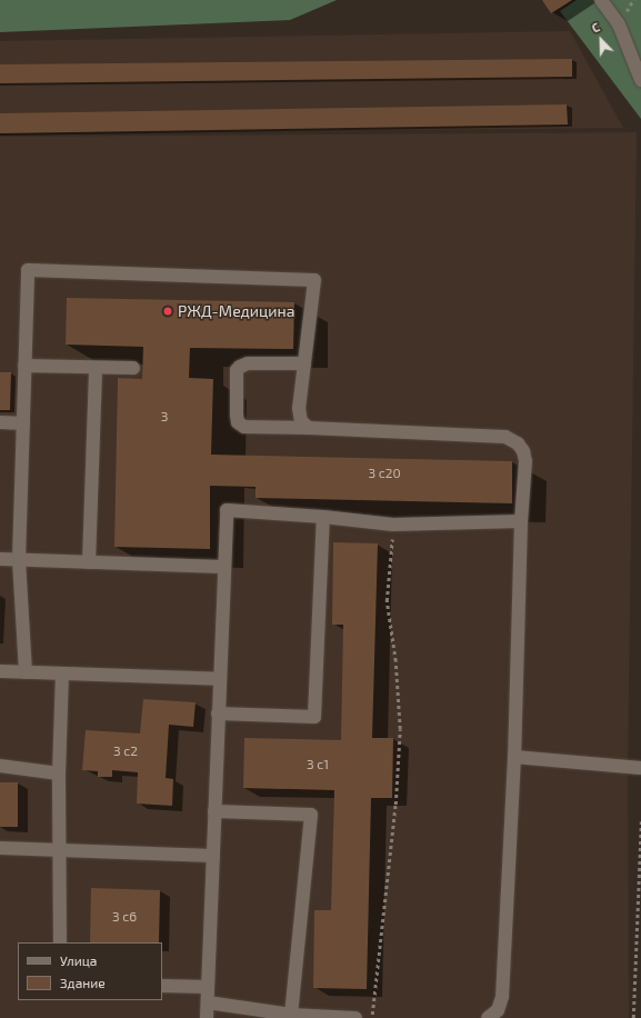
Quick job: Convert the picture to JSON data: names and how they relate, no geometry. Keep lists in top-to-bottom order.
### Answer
{
  "places": ["РЖД-Медицина"],
  "house_numbers": [
    "3",
    "3 с20",
    "3 с2",
    "3 с1",
    "3 с6"
  ],
  "legend": ["Улица", "Здание"],
  "north": "top left"
}
